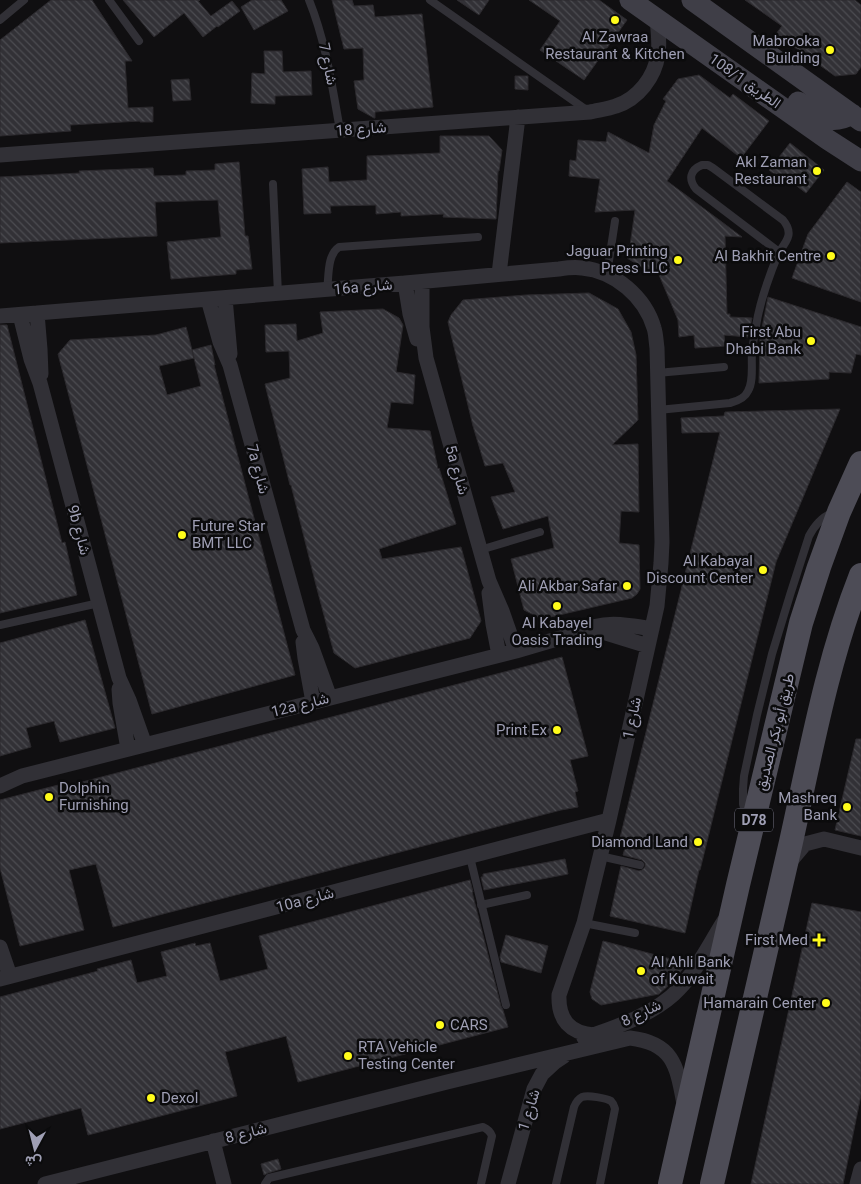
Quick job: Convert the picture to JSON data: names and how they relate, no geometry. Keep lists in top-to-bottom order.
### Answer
{
  "streets": {
    "main road": ["طريق أبو بكر الصديق", "D78"],
    "street": [
      "108/1 الطريق",
      "شارع 18",
      "16a شارع",
      "7a شارع",
      "5a شارع",
      "9b شارع",
      "12a شارع",
      "شارع 1",
      "10a شارع",
      "شارع 8"
    ],
    "lane": ["شارع 7"]
  },
  "crossings": [
    ["شارع 7", "شارع 18"],
    ["108/1 الطريق", "شارع 18"],
    ["16a شارع", "7a شارع"],
    ["16a شارع", "5a شارع"],
    ["16a شارع", "9b شارع"],
    ["16a شارع", "شارع 1"],
    ["7a شارع", "12a شارع"],
    ["5a شارع", "12a شارع"],
    ["9b شارع", "12a شارع"],
    ["12a شارع", "شارع 1"],
    ["شارع 1", "10a شارع"],
    ["شارع 1", "شارع 8"],
    ["طريق أبو بكر الصديق", "شارع 8"]
  ],
  "places": {
    "other": [
      "Al Zawraa Restaurant & Kitchen",
      "Mabrooka Building",
      "Akl Zaman Restaurant",
      "Al Bakhit Centre",
      "Jaguar Printing Press LLC",
      "First Abu Dhabi Bank",
      "Future Star BMT LLC",
      "Al Kabayal Discount Center",
      "Ali Akbar Safar",
      "Al Kabayel Oasis Trading",
      "Print Ex",
      "Dolphin Furnishing",
      "Mashreq Bank",
      "Diamond Land",
      "Al Ahli Bank of Kuwait",
      "Hamarain Center",
      "CARS",
      "RTA Vehicle Testing Center",
      "Dexol"
    ],
    "health": ["First Med"]
  },
  "north": "bottom"
}
